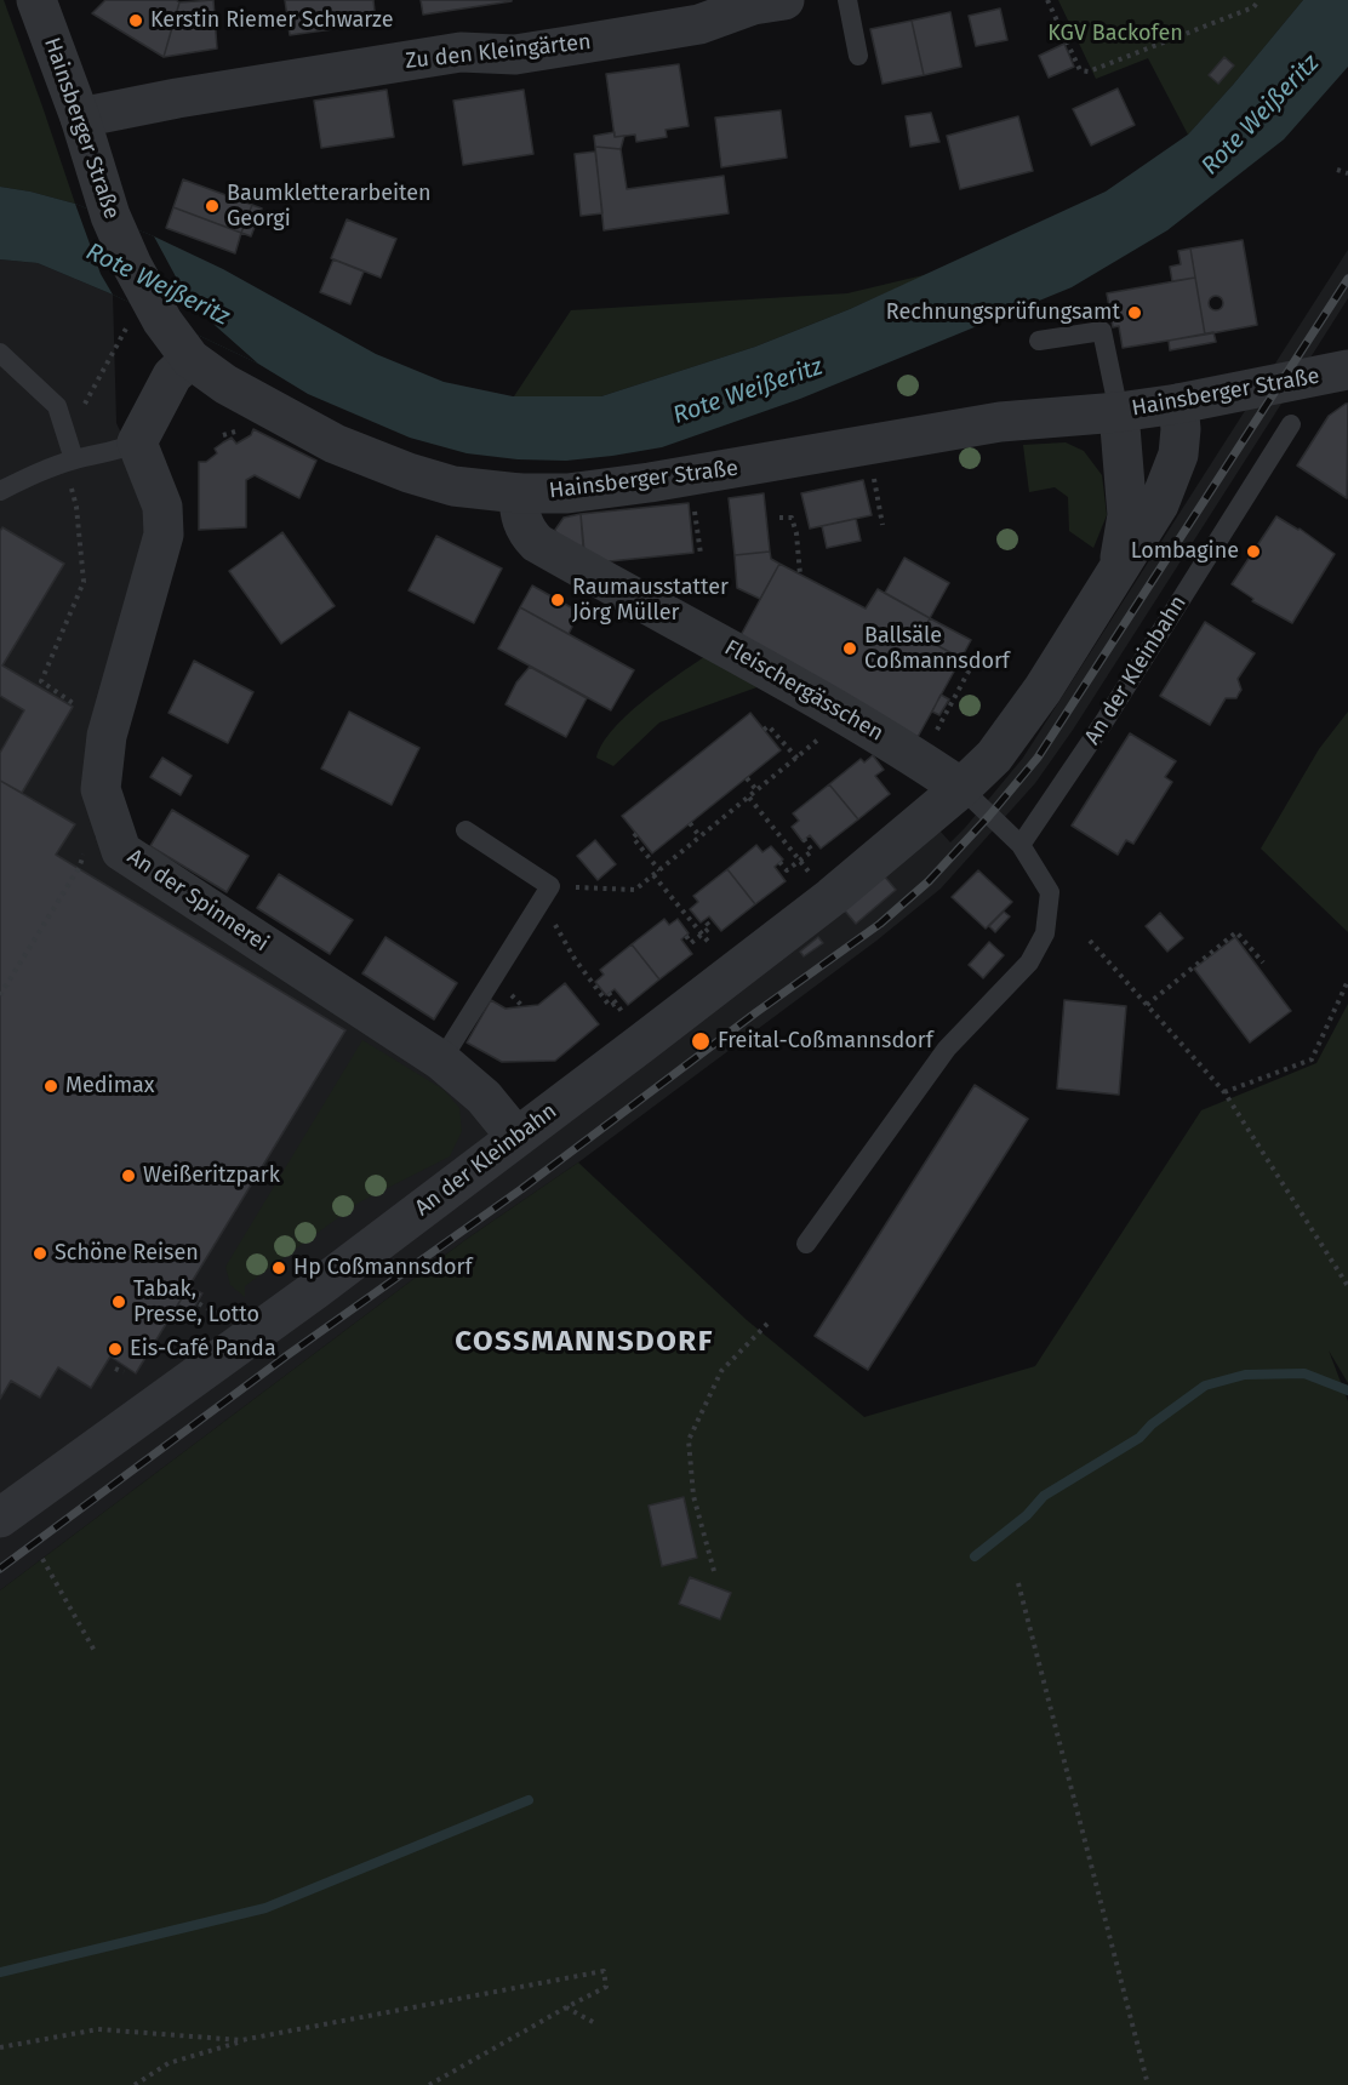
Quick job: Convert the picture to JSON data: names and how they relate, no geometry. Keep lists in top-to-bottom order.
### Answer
{
  "streets": {
    "street": [
      "Zu den Kleingärten",
      "Hainsberger Straße",
      "An der Kleinbahn",
      "Fleischergässchen",
      "An der Spinnerei"
    ]
  },
  "crossings": [
    ["Zu den Kleingärten", "Hainsberger Straße"],
    ["Hainsberger Straße", "An der Kleinbahn"],
    ["Hainsberger Straße", "Fleischergässchen"],
    ["An der Kleinbahn", "Fleischergässchen"],
    ["An der Kleinbahn", "An der Spinnerei"]
  ],
  "districts": ["COSSMANNSDORF"],
  "water": ["Rote Weißeritz"],
  "parks": ["KGV Backofen"],
  "places": [
    "Kerstin Riemer Schwarze",
    "Baumkletterarbeiten Georgi",
    "Rechnungsprüfungsamt",
    "Lombagine",
    "Raumausstatter Jörg Müller",
    "Ballsäle Coßmannsdorf",
    "Freital-Coßmannsdorf",
    "Medimax",
    "Weißeritzpark",
    "Schöne Reisen",
    "Hp Coßmannsdorf",
    "Tabak, Presse, Lotto",
    "Eis-Café Panda"
  ]
}
